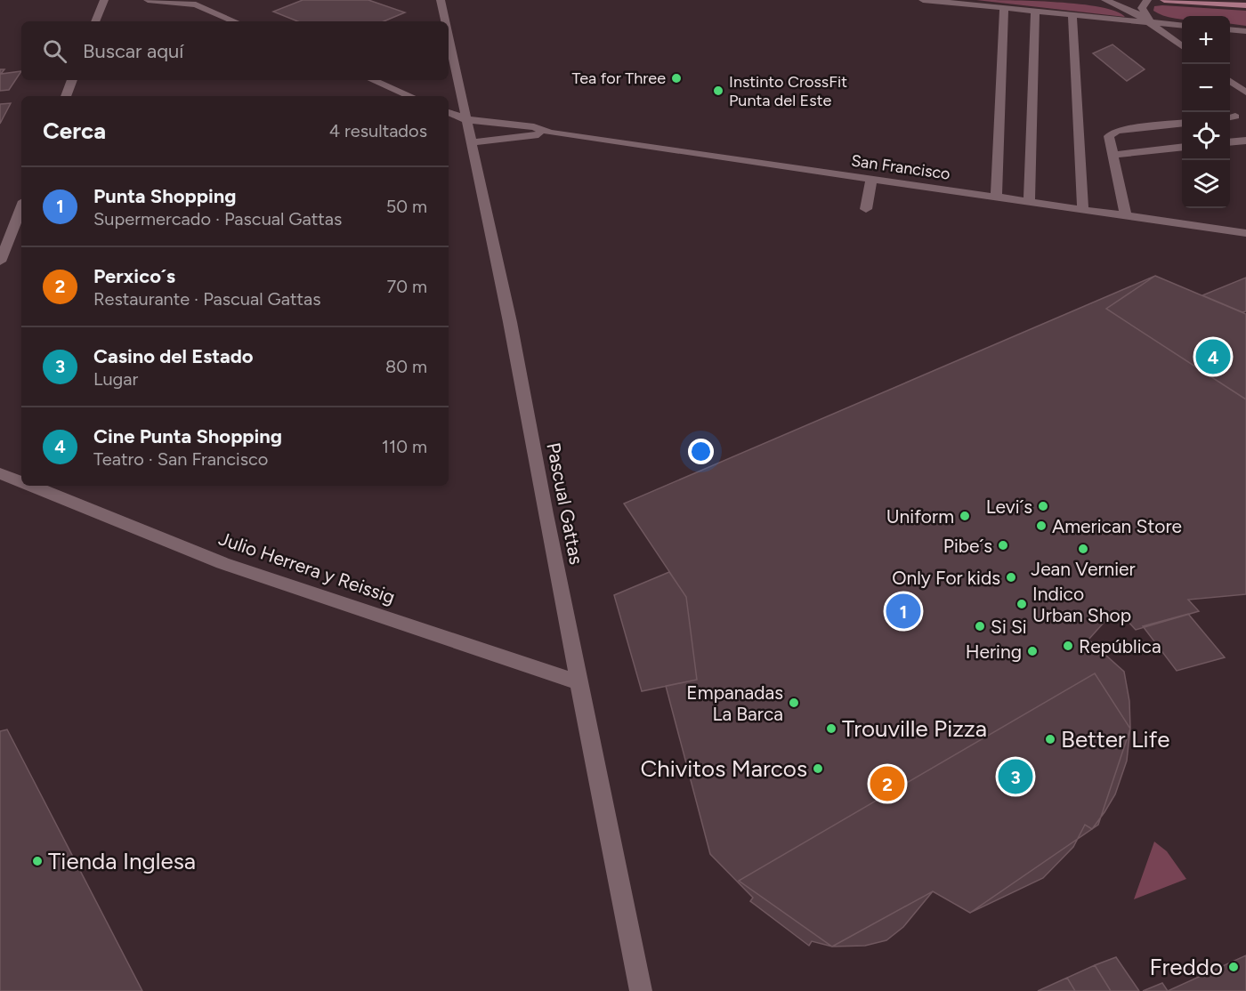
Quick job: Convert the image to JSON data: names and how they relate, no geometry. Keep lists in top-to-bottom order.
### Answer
{
  "streets": {
    "street": ["San Francisco", "Pascual Gattas", "Julio Herrera y Reissig"]
  },
  "crossings": [
    ["San Francisco", "Pascual Gattas"],
    ["Pascual Gattas", "Julio Herrera y Reissig"]
  ],
  "places": [
    "Tea for Three",
    "Instinto CrossFit Punta del Este",
    "Levi´s",
    "Uniform",
    "American Store",
    "Pibe´s",
    "Jean Vernier",
    "Only For kids",
    "Indico Urban Shop",
    "Si Si",
    "República",
    "Hering",
    "Empanadas La Barca",
    "Trouville Pizza",
    "Better Life",
    "Chivitos Marcos",
    "Tienda Inglesa",
    "Freddo"
  ],
  "page": {
    "map_buttons": ["+", "−"],
    "search": "Buscar aquí",
    "heading": ["Cerca", "4 resultados"],
    "list": [
      {
        "mark": "1",
        "name": "Punta Shopping",
        "note": "Supermercado · Pascual Gattas",
        "value": "50 m"
      },
      {
        "mark": "2",
        "name": "Perxico´s",
        "note": "Restaurante · Pascual Gattas",
        "value": "70 m"
      },
      {
        "mark": "3",
        "name": "Casino del Estado",
        "note": "Lugar",
        "value": "80 m"
      },
      {
        "mark": "4",
        "name": "Cine Punta Shopping",
        "note": "Teatro · San Francisco",
        "value": "110 m"
      }
    ],
    "pins": [
      "4",
      "1",
      "3",
      "2"
    ]
  }
}
